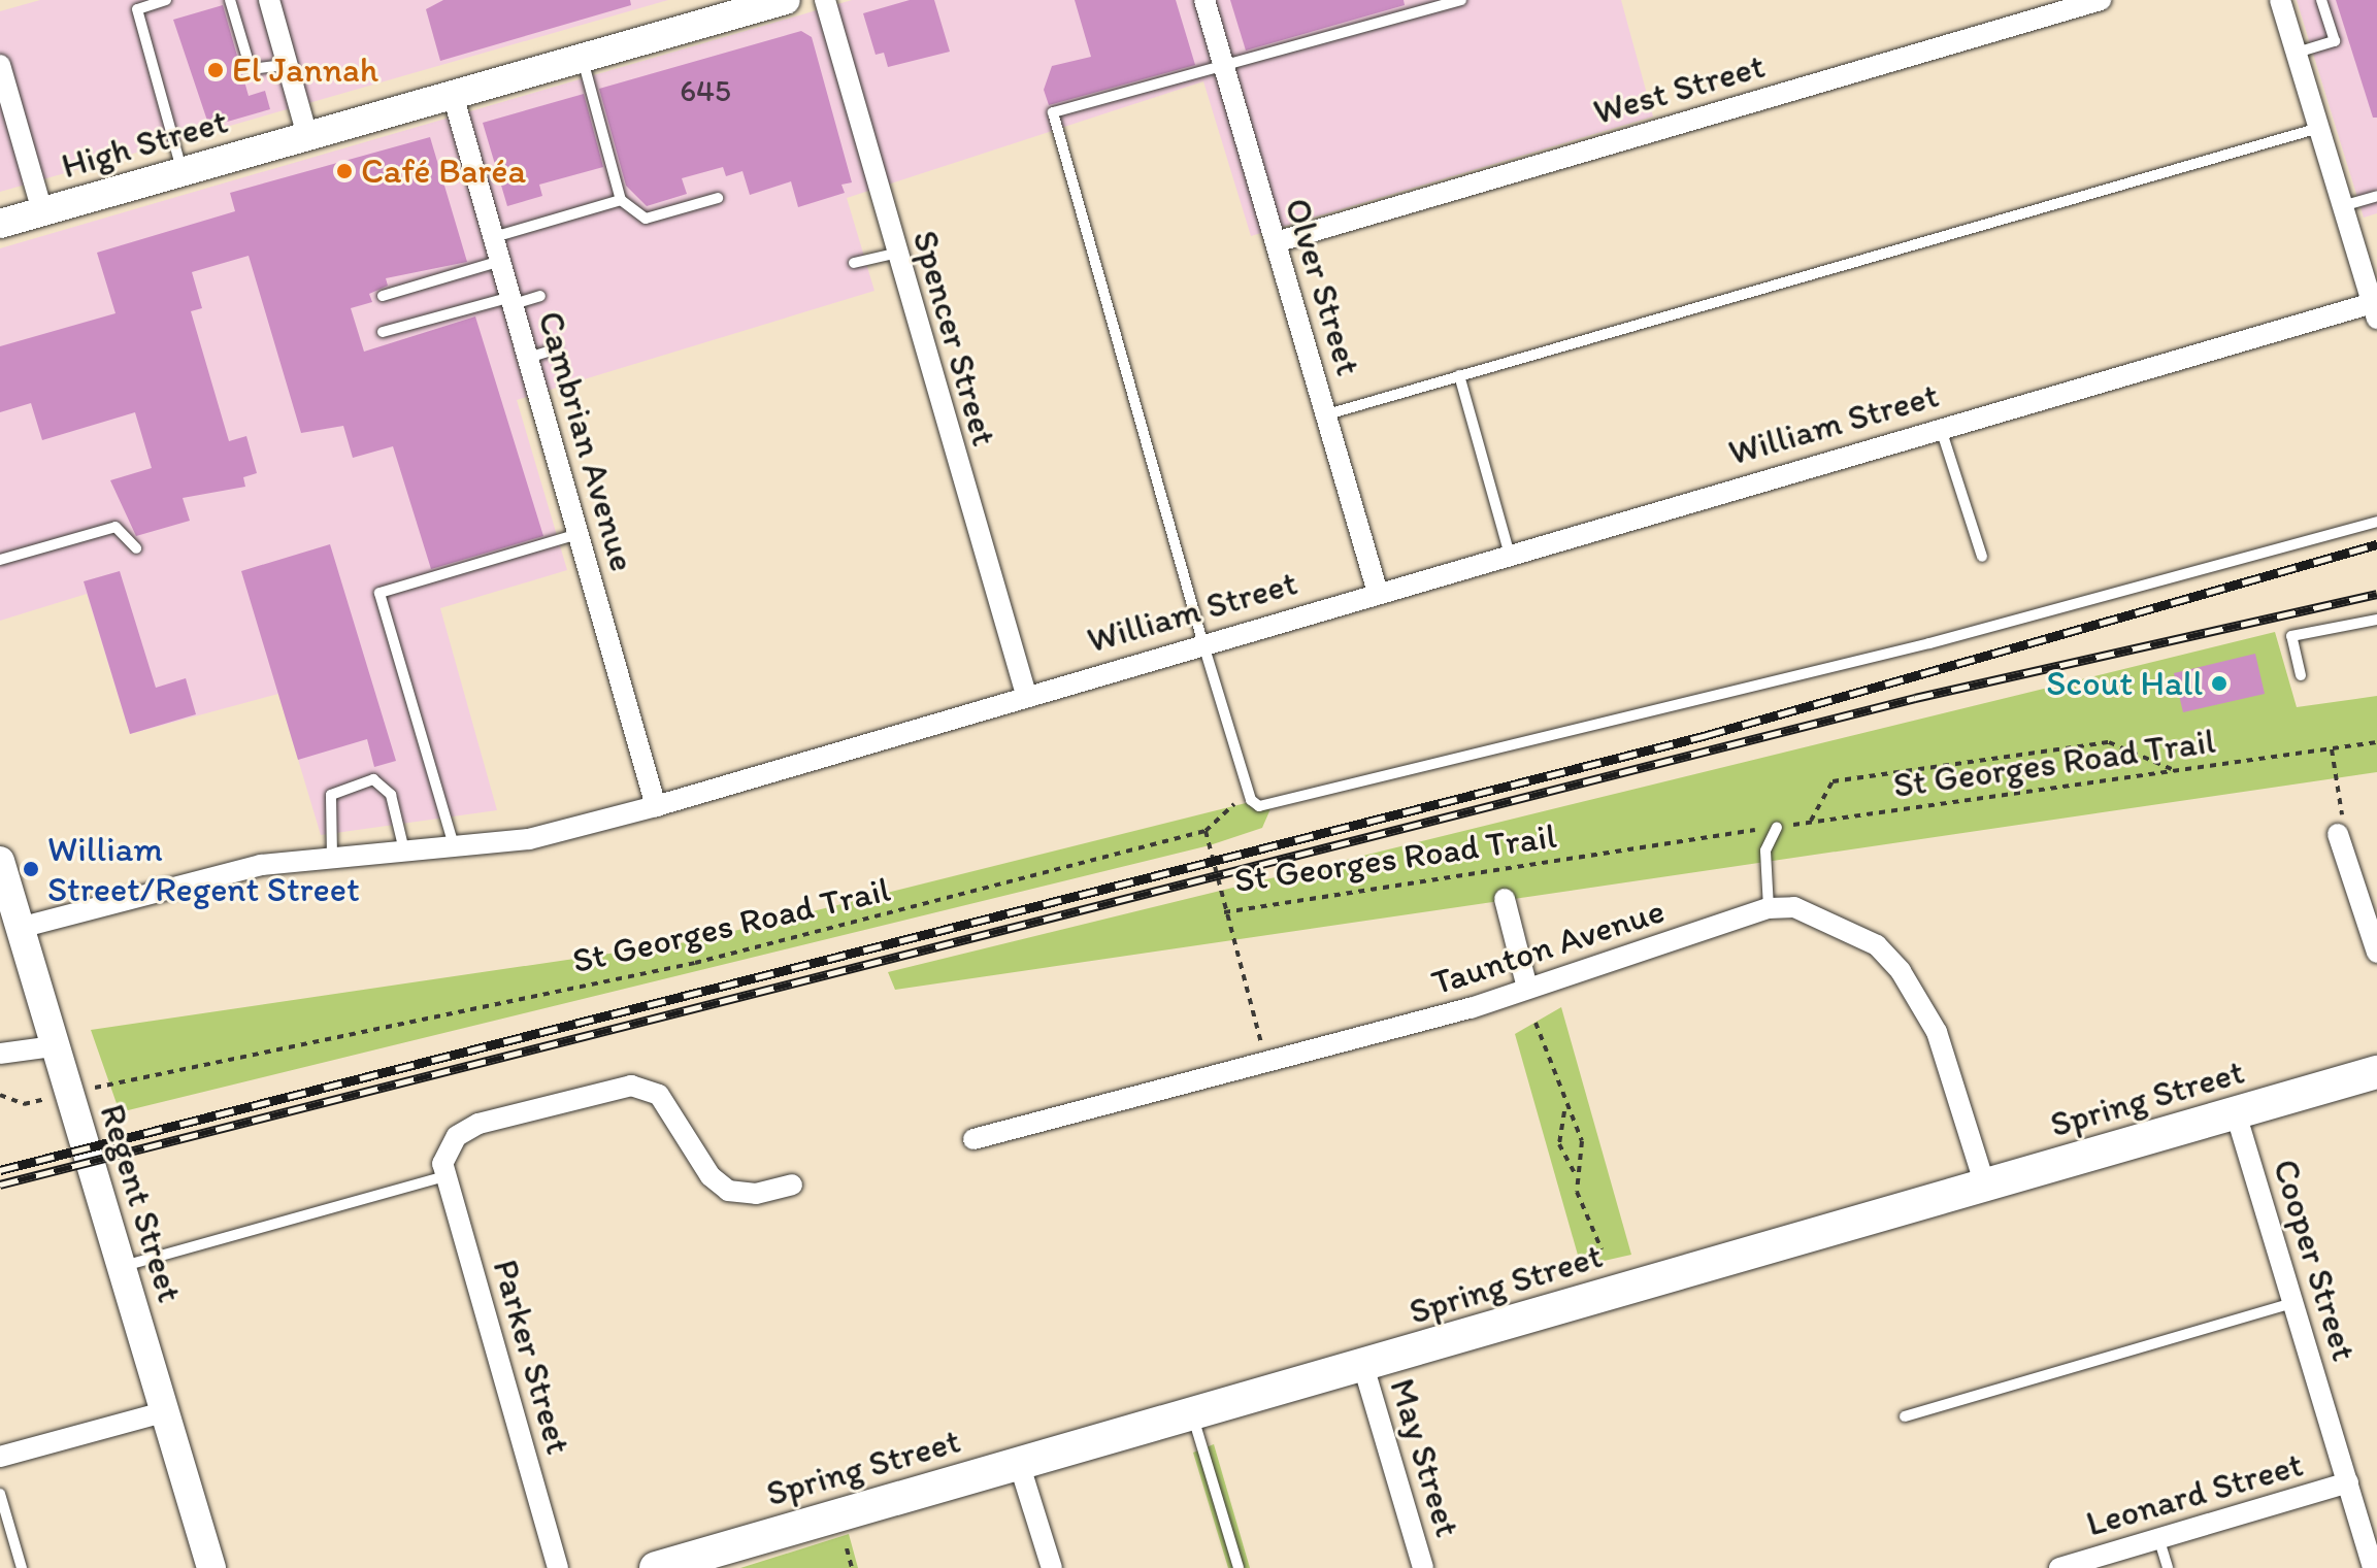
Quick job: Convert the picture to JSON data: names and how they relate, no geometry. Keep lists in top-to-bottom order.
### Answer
{
  "streets": {
    "main road": ["High Street", "Spring Street", "Regent Street"],
    "street": [
      "West Street",
      "Olver Street",
      "Spencer Street",
      "William Street",
      "Cambrian Avenue",
      "Taunton Avenue",
      "Cooper Street",
      "Parker Street",
      "May Street",
      "Leonard Street"
    ],
    "path": ["St Georges Road Trail"]
  },
  "crossings": [
    ["West Street", "Olver Street"],
    ["High Street", "Cambrian Avenue"],
    ["Olver Street", "William Street"],
    ["Spencer Street", "William Street"],
    ["William Street", "Cambrian Avenue"],
    ["William Street", "Regent Street"],
    ["Taunton Avenue", "Spring Street"],
    ["Spring Street", "Cooper Street"],
    ["Spring Street", "May Street"],
    ["Cooper Street", "Leonard Street"]
  ],
  "places": [
    "El Jannah",
    "Café Baréa",
    "Scout Hall",
    "William Street/Regent Street"
  ],
  "house_numbers": ["645"]
}
